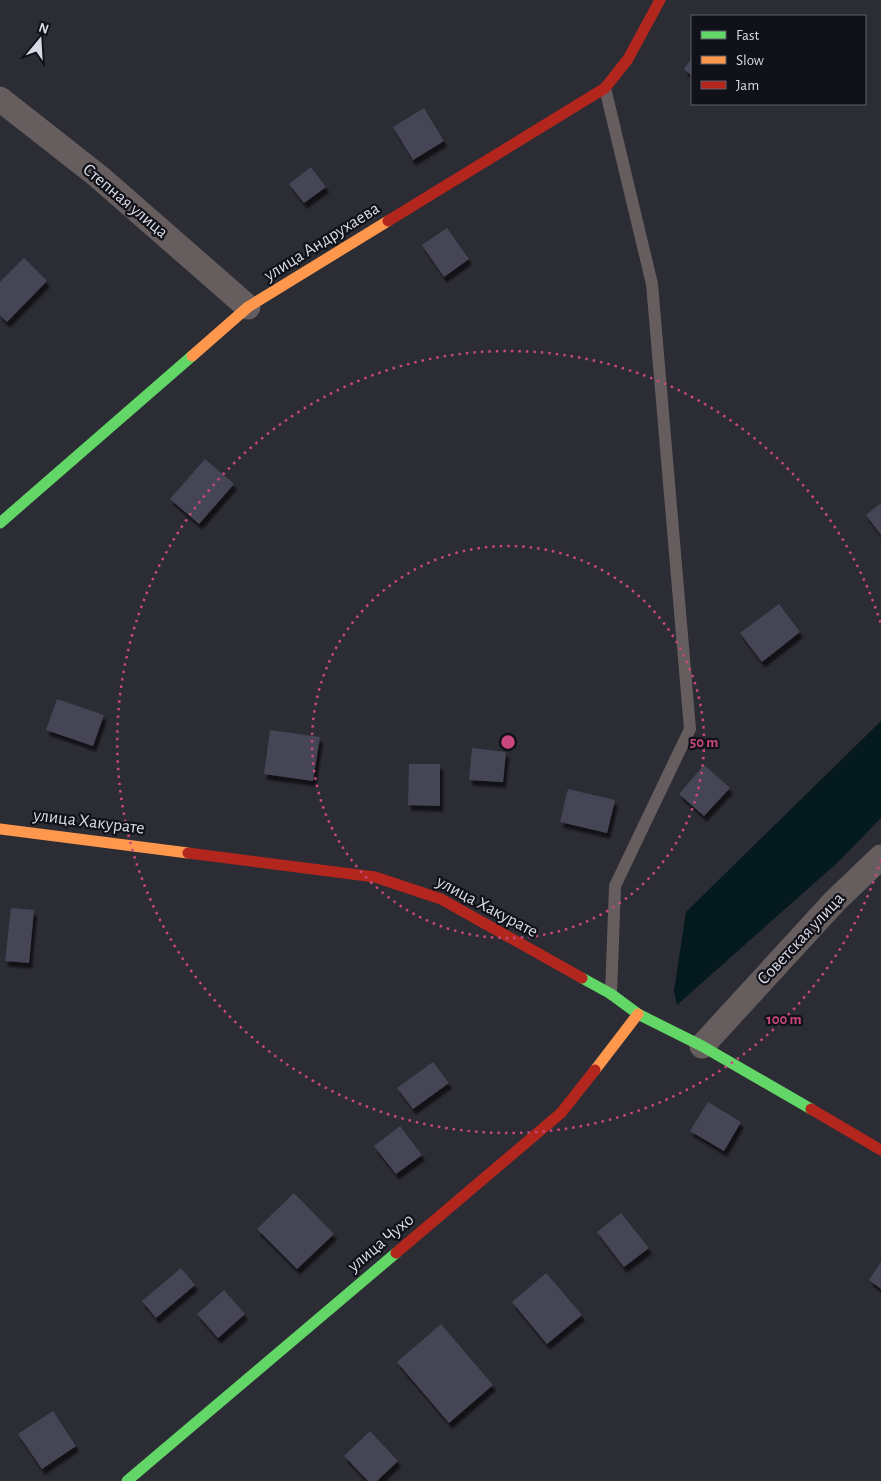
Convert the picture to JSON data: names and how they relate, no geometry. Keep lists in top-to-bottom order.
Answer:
{
  "streets": {
    "street": [
      "Степная улица",
      "улица Андрухаева",
      "улица Хакурате",
      "Советская улица",
      "улица Чухо"
    ]
  },
  "crossings": [
    ["Степная улица", "улица Андрухаева"],
    ["улица Хакурате", "Советская улица"],
    ["улица Хакурате", "улица Чухо"]
  ],
  "legend": ["Fast", "Slow", "Jam"],
  "north": "top",
  "rings": ["50 m", "100 m"]
}
